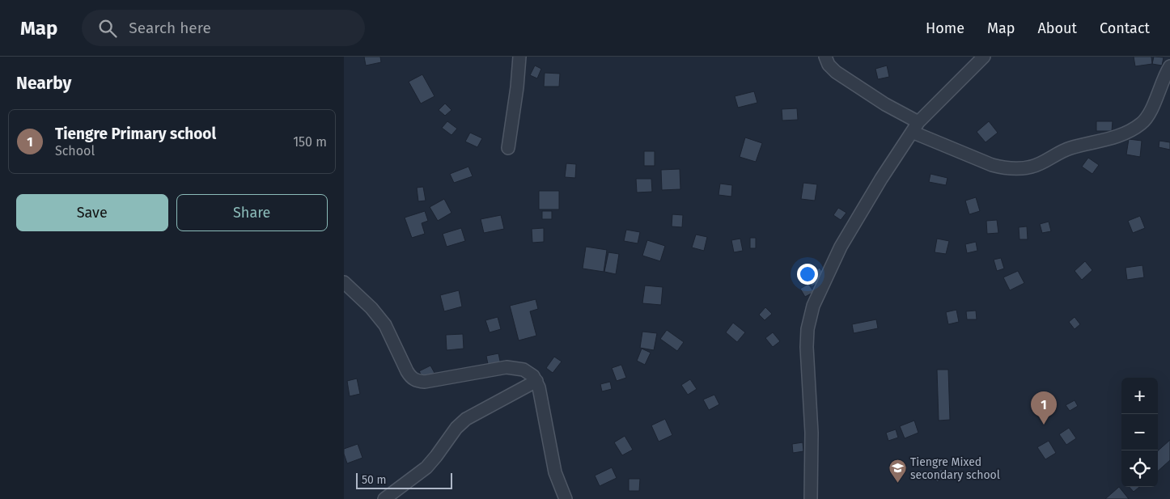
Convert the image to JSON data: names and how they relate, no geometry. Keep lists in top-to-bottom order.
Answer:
{
  "places": {
    "school or university": ["Tiengre Mixed secondary school"]
  },
  "scale_bar": "50 m",
  "page": {
    "header": "Map",
    "search": "Search here",
    "nav": [
      "Home",
      "Map",
      "About",
      "Contact"
    ],
    "heading": "Nearby",
    "list": [
      {
        "mark": "1",
        "name": "Tiengre Primary school",
        "note": "School",
        "value": "150 m"
      }
    ],
    "buttons": ["Save", "Share"],
    "map_buttons": ["+", "−"],
    "pins": "1",
    "scale": "50 m"
  }
}
